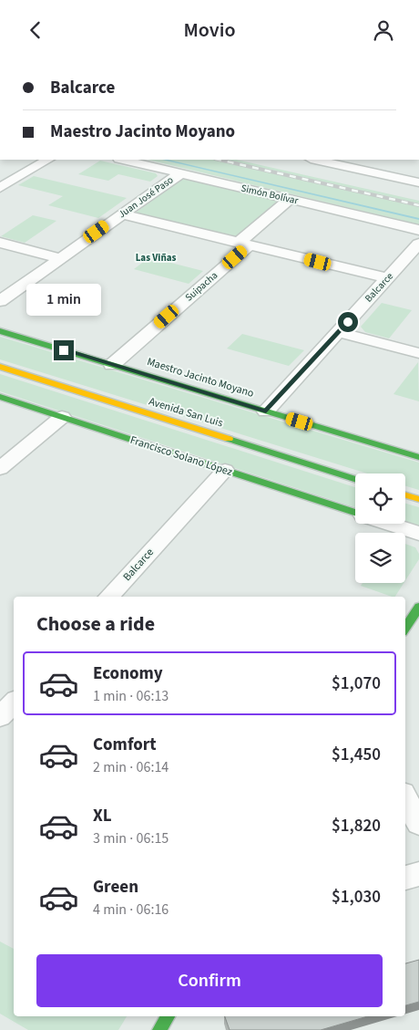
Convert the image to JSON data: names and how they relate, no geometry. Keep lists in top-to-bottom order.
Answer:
{
  "streets": {
    "street": [
      "Simón Bolívar",
      "Juan José Paso",
      "Suipacha",
      "Balcarce",
      "Maestro Jacinto Moyano",
      "Avenida San Luis",
      "Francisco Solano López"
    ]
  },
  "crossings": [
    ["Simón Bolívar", "Juan José Paso"],
    ["Simón Bolívar", "Suipacha"],
    ["Suipacha", "Maestro Jacinto Moyano"],
    ["Balcarce", "Maestro Jacinto Moyano"],
    ["Balcarce", "Francisco Solano López"]
  ],
  "districts": ["Las Viñas"],
  "page": {
    "header": "Movio",
    "banner": ["Balcarce", "Maestro Jacinto Moyano"],
    "bubble": "1 min",
    "heading": "Choose a ride",
    "list": [
      {
        "name": "Economy",
        "note": "1 min · 06:13",
        "value": "$1,070"
      },
      {
        "name": "Comfort",
        "note": "2 min · 06:14",
        "value": "$1,450"
      },
      {
        "name": "XL",
        "note": "3 min · 06:15",
        "value": "$1,820"
      },
      {
        "name": "Green",
        "note": "4 min · 06:16",
        "value": "$1,030"
      }
    ],
    "buttons": "Confirm"
  }
}
